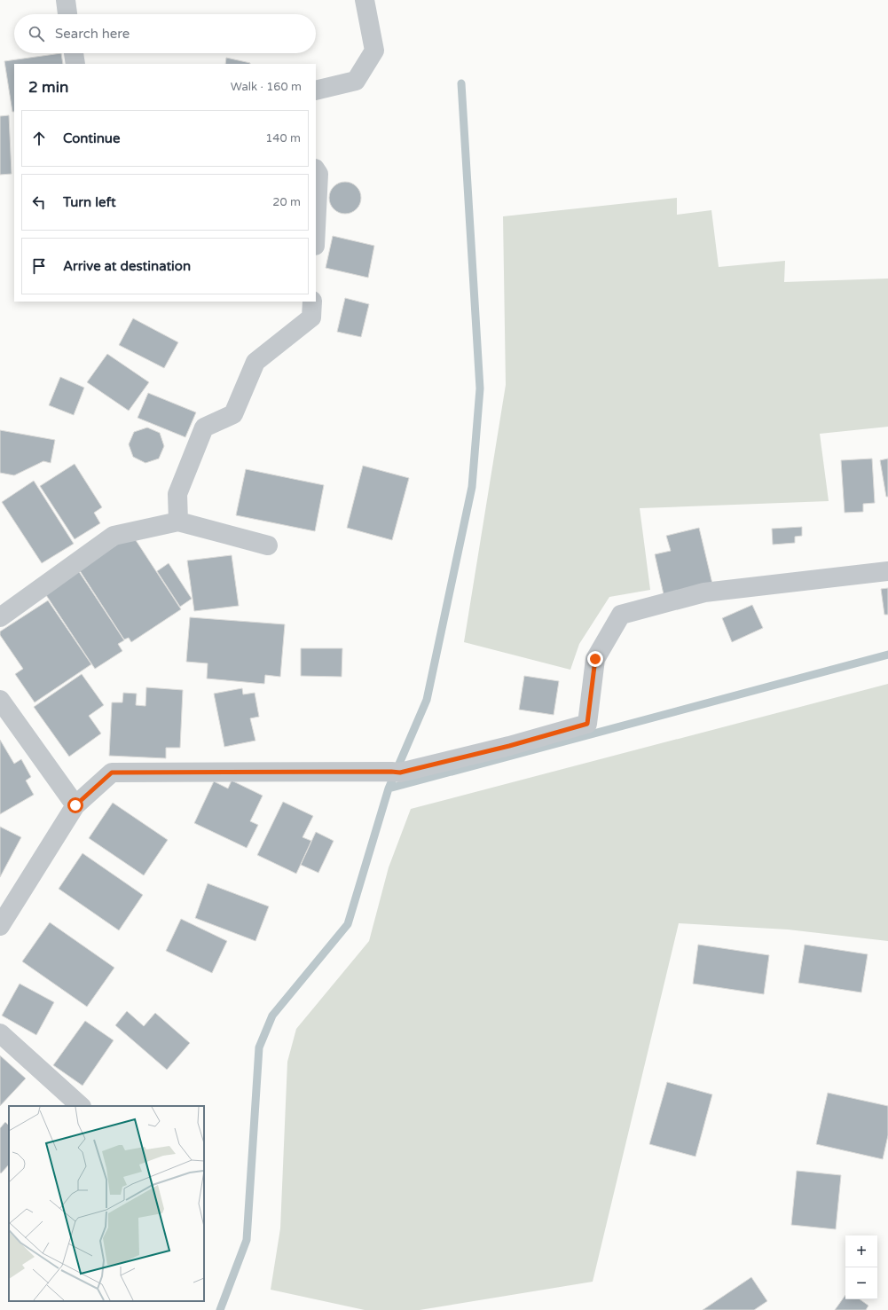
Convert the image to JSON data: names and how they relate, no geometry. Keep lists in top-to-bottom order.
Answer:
{
  "page": {
    "search": "Search here",
    "heading": ["2 min", "Walk · 160 m"],
    "list": [
      ["Continue", "140 m"],
      ["Turn left", "20 m"],
      "Arrive at destination"
    ],
    "map_buttons": ["+", "−"]
  }
}
